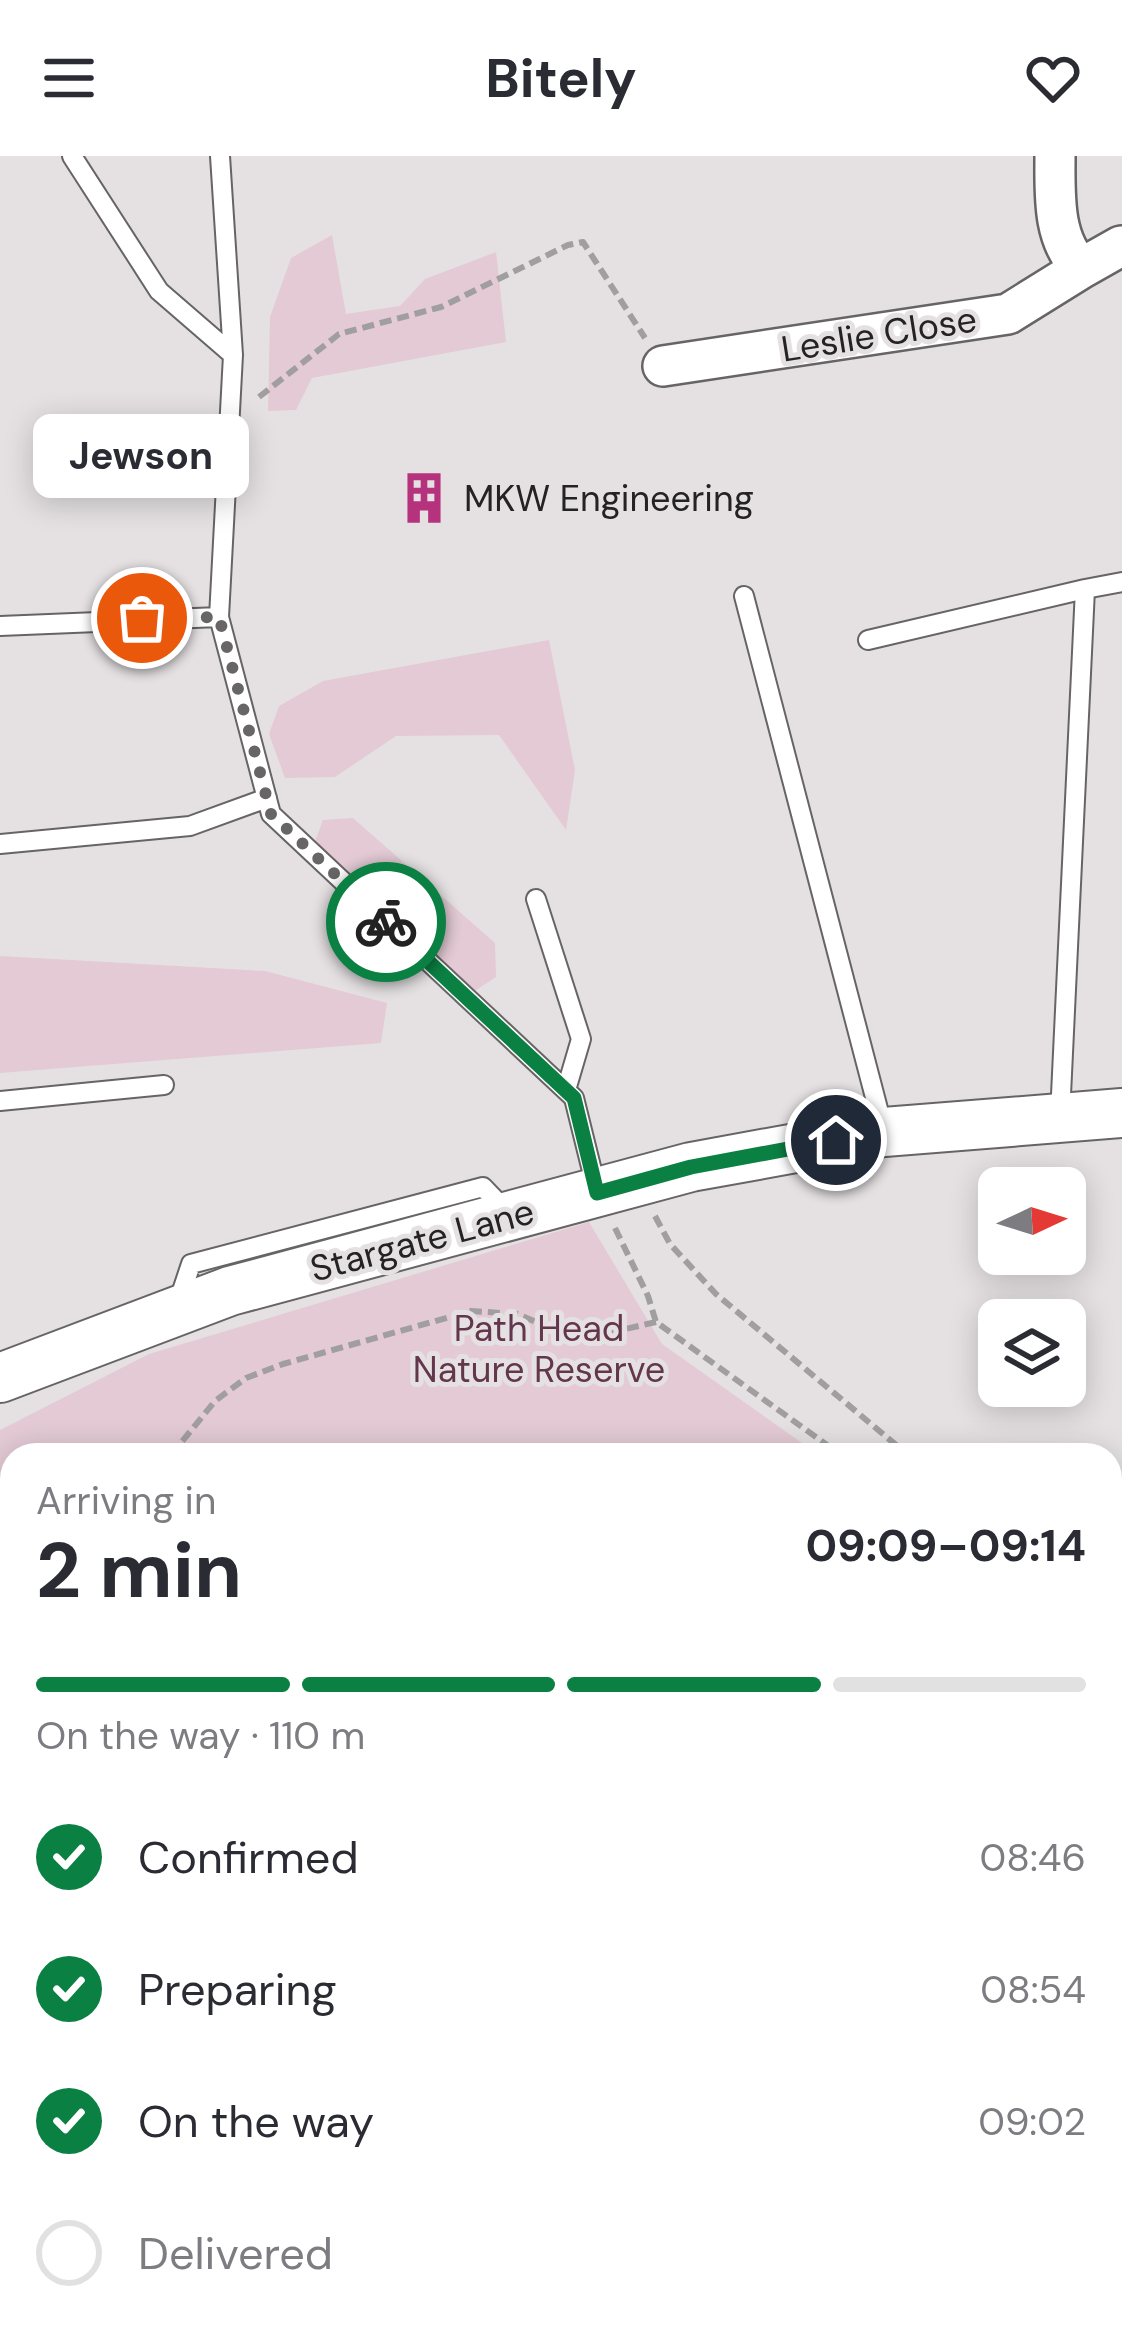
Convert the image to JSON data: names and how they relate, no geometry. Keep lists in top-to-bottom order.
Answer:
{
  "streets": {
    "street": ["Leslie Close", "Stargate Lane"]
  },
  "parks": ["Path Head Nature Reserve"],
  "places": {
    "building": ["MKW Engineering"],
    "other": ["Jewson"]
  },
  "north": "right",
  "page": {
    "header": "Bitely",
    "bubble": "Jewson",
    "heading": ["2 min", "Arriving in", "09:09–09:14"],
    "bar": "On the way · 110 m",
    "list": [
      ["Confirmed", "08:46"],
      ["Preparing", "08:54"],
      ["On the way", "09:02"],
      "Delivered"
    ]
  }
}
